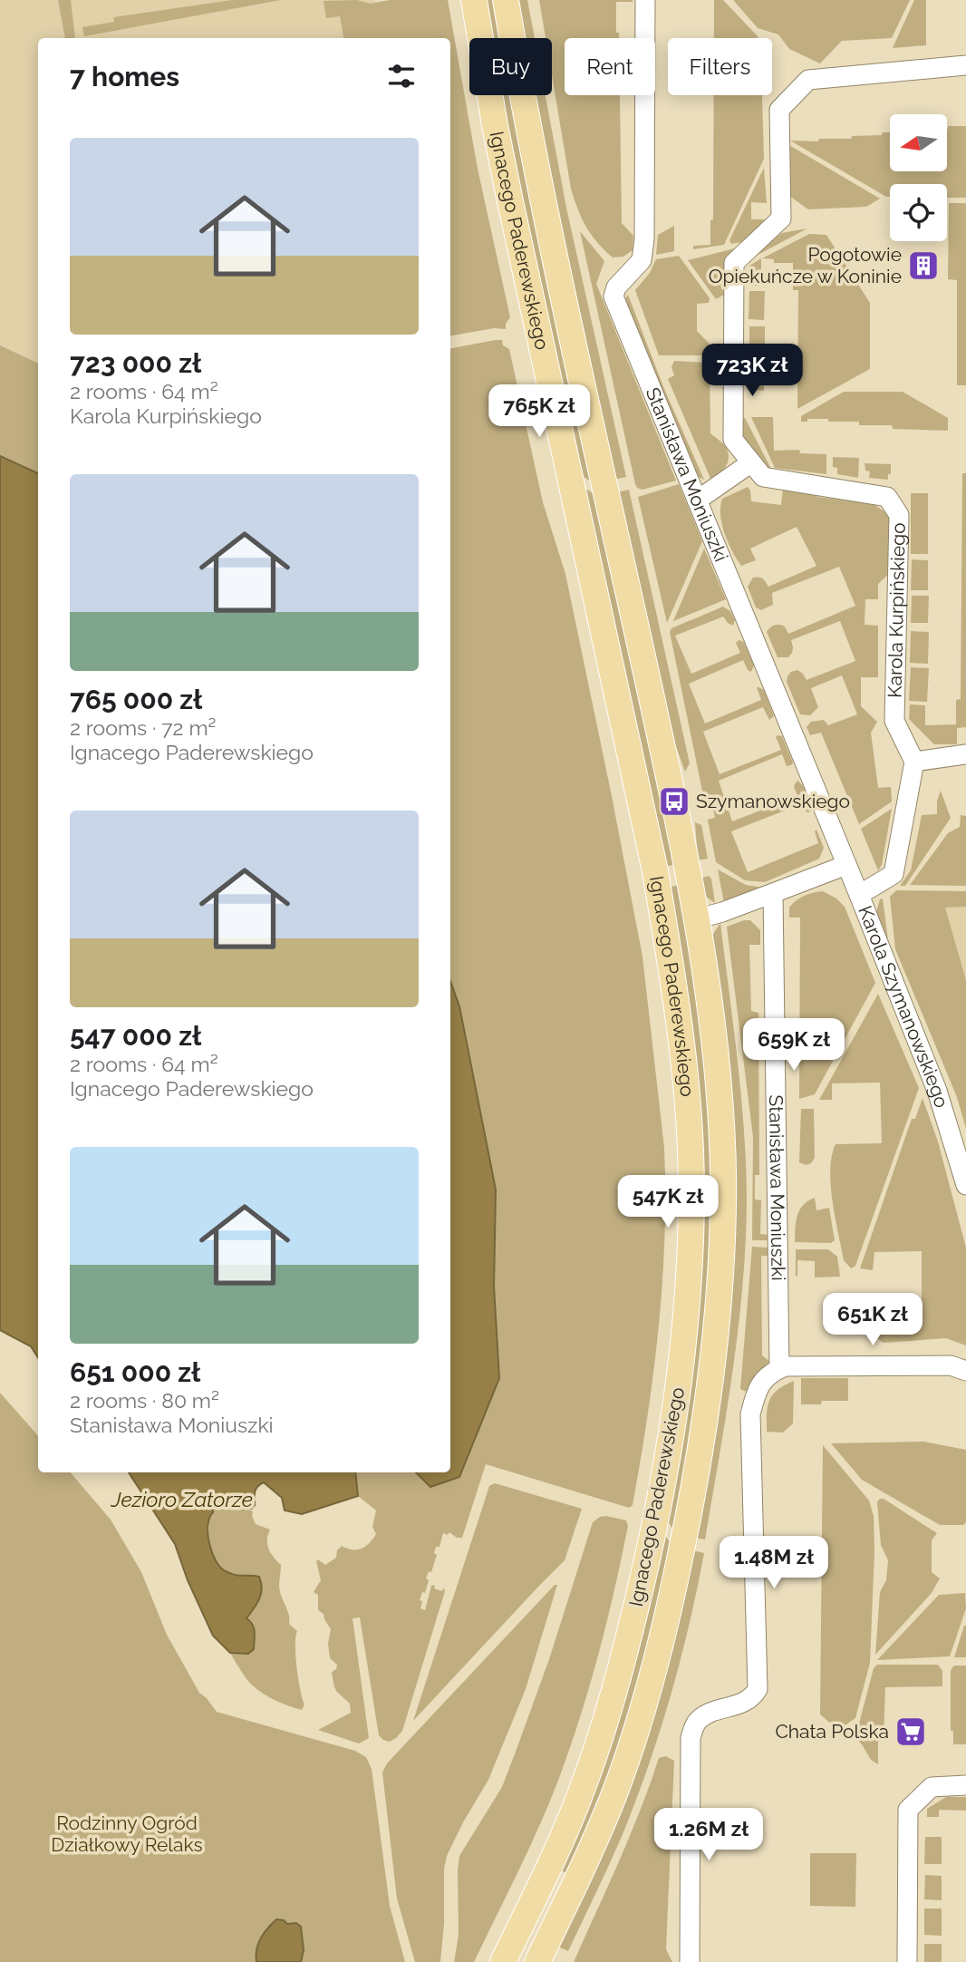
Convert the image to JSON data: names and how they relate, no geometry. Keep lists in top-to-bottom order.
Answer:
{
  "streets": {
    "main road": ["Ignacego Paderewskiego"],
    "street": ["Stanisława Moniuszki", "Karola Kurpińskiego", "Karola Szymanowskiego"]
  },
  "crossings": [
    ["Stanisława Moniuszki", "Karola Szymanowskiego"]
  ],
  "water": ["Jezioro Zatorze"],
  "parks": ["Rodzinny Ogród Działkowy Relaks"],
  "places": {
    "building": ["Pogotowie Opiekuńcze w Koninie"],
    "bus stop": ["Szymanowskiego"],
    "supermarket": ["Chata Polska"]
  },
  "north": "left",
  "page": {
    "chip": ["Buy", "Rent", "Filters"],
    "heading": "7 homes",
    "list": [
      {
        "name": "723 000 zł",
        "note": "2 rooms · 64 m² · Karola Kurpińskiego"
      },
      {
        "name": "765 000 zł",
        "note": "2 rooms · 72 m² · Ignacego Paderewskiego"
      },
      {
        "name": "547 000 zł",
        "note": "2 rooms · 64 m² · Ignacego Paderewskiego"
      },
      {
        "name": "651 000 zł",
        "note": "2 rooms · 80 m² · Stanisława Moniuszki"
      }
    ],
    "price": [
      "723K zł",
      "765K zł",
      "659K zł",
      "547K zł",
      "651K zł",
      "1.48M zł",
      "1.26M zł"
    ]
  }
}
